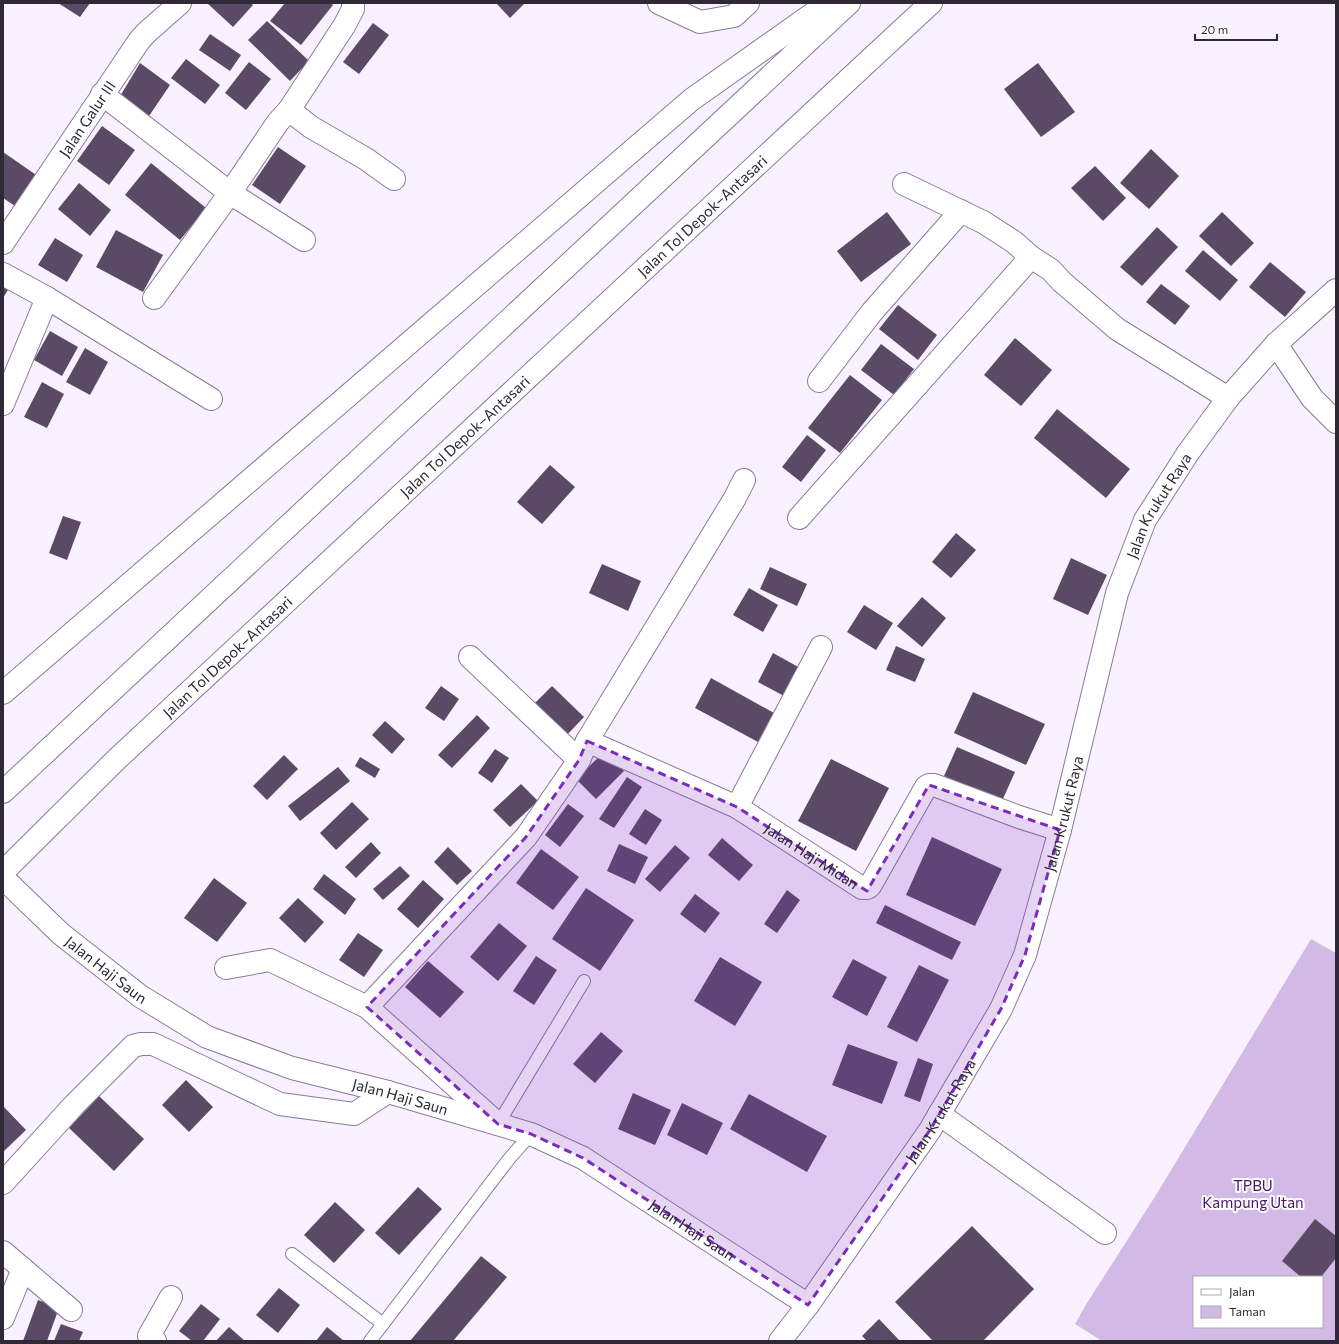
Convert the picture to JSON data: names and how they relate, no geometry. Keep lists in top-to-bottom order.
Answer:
{
  "streets": {
    "main road": [
      "Jalan Galur III",
      "Jalan Tol Depok–Antasari",
      "Jalan Krukut Raya",
      "Jalan Haji Midan",
      "Jalan Haji Saun"
    ]
  },
  "crossings": [
    ["Jalan Krukut Raya", "Jalan Haji Midan"],
    ["Jalan Krukut Raya", "Jalan Haji Saun"]
  ],
  "parks": ["TPBU Kampung Utan"],
  "legend": ["Jalan", "Taman"],
  "scale_bar": "20 m"
}
